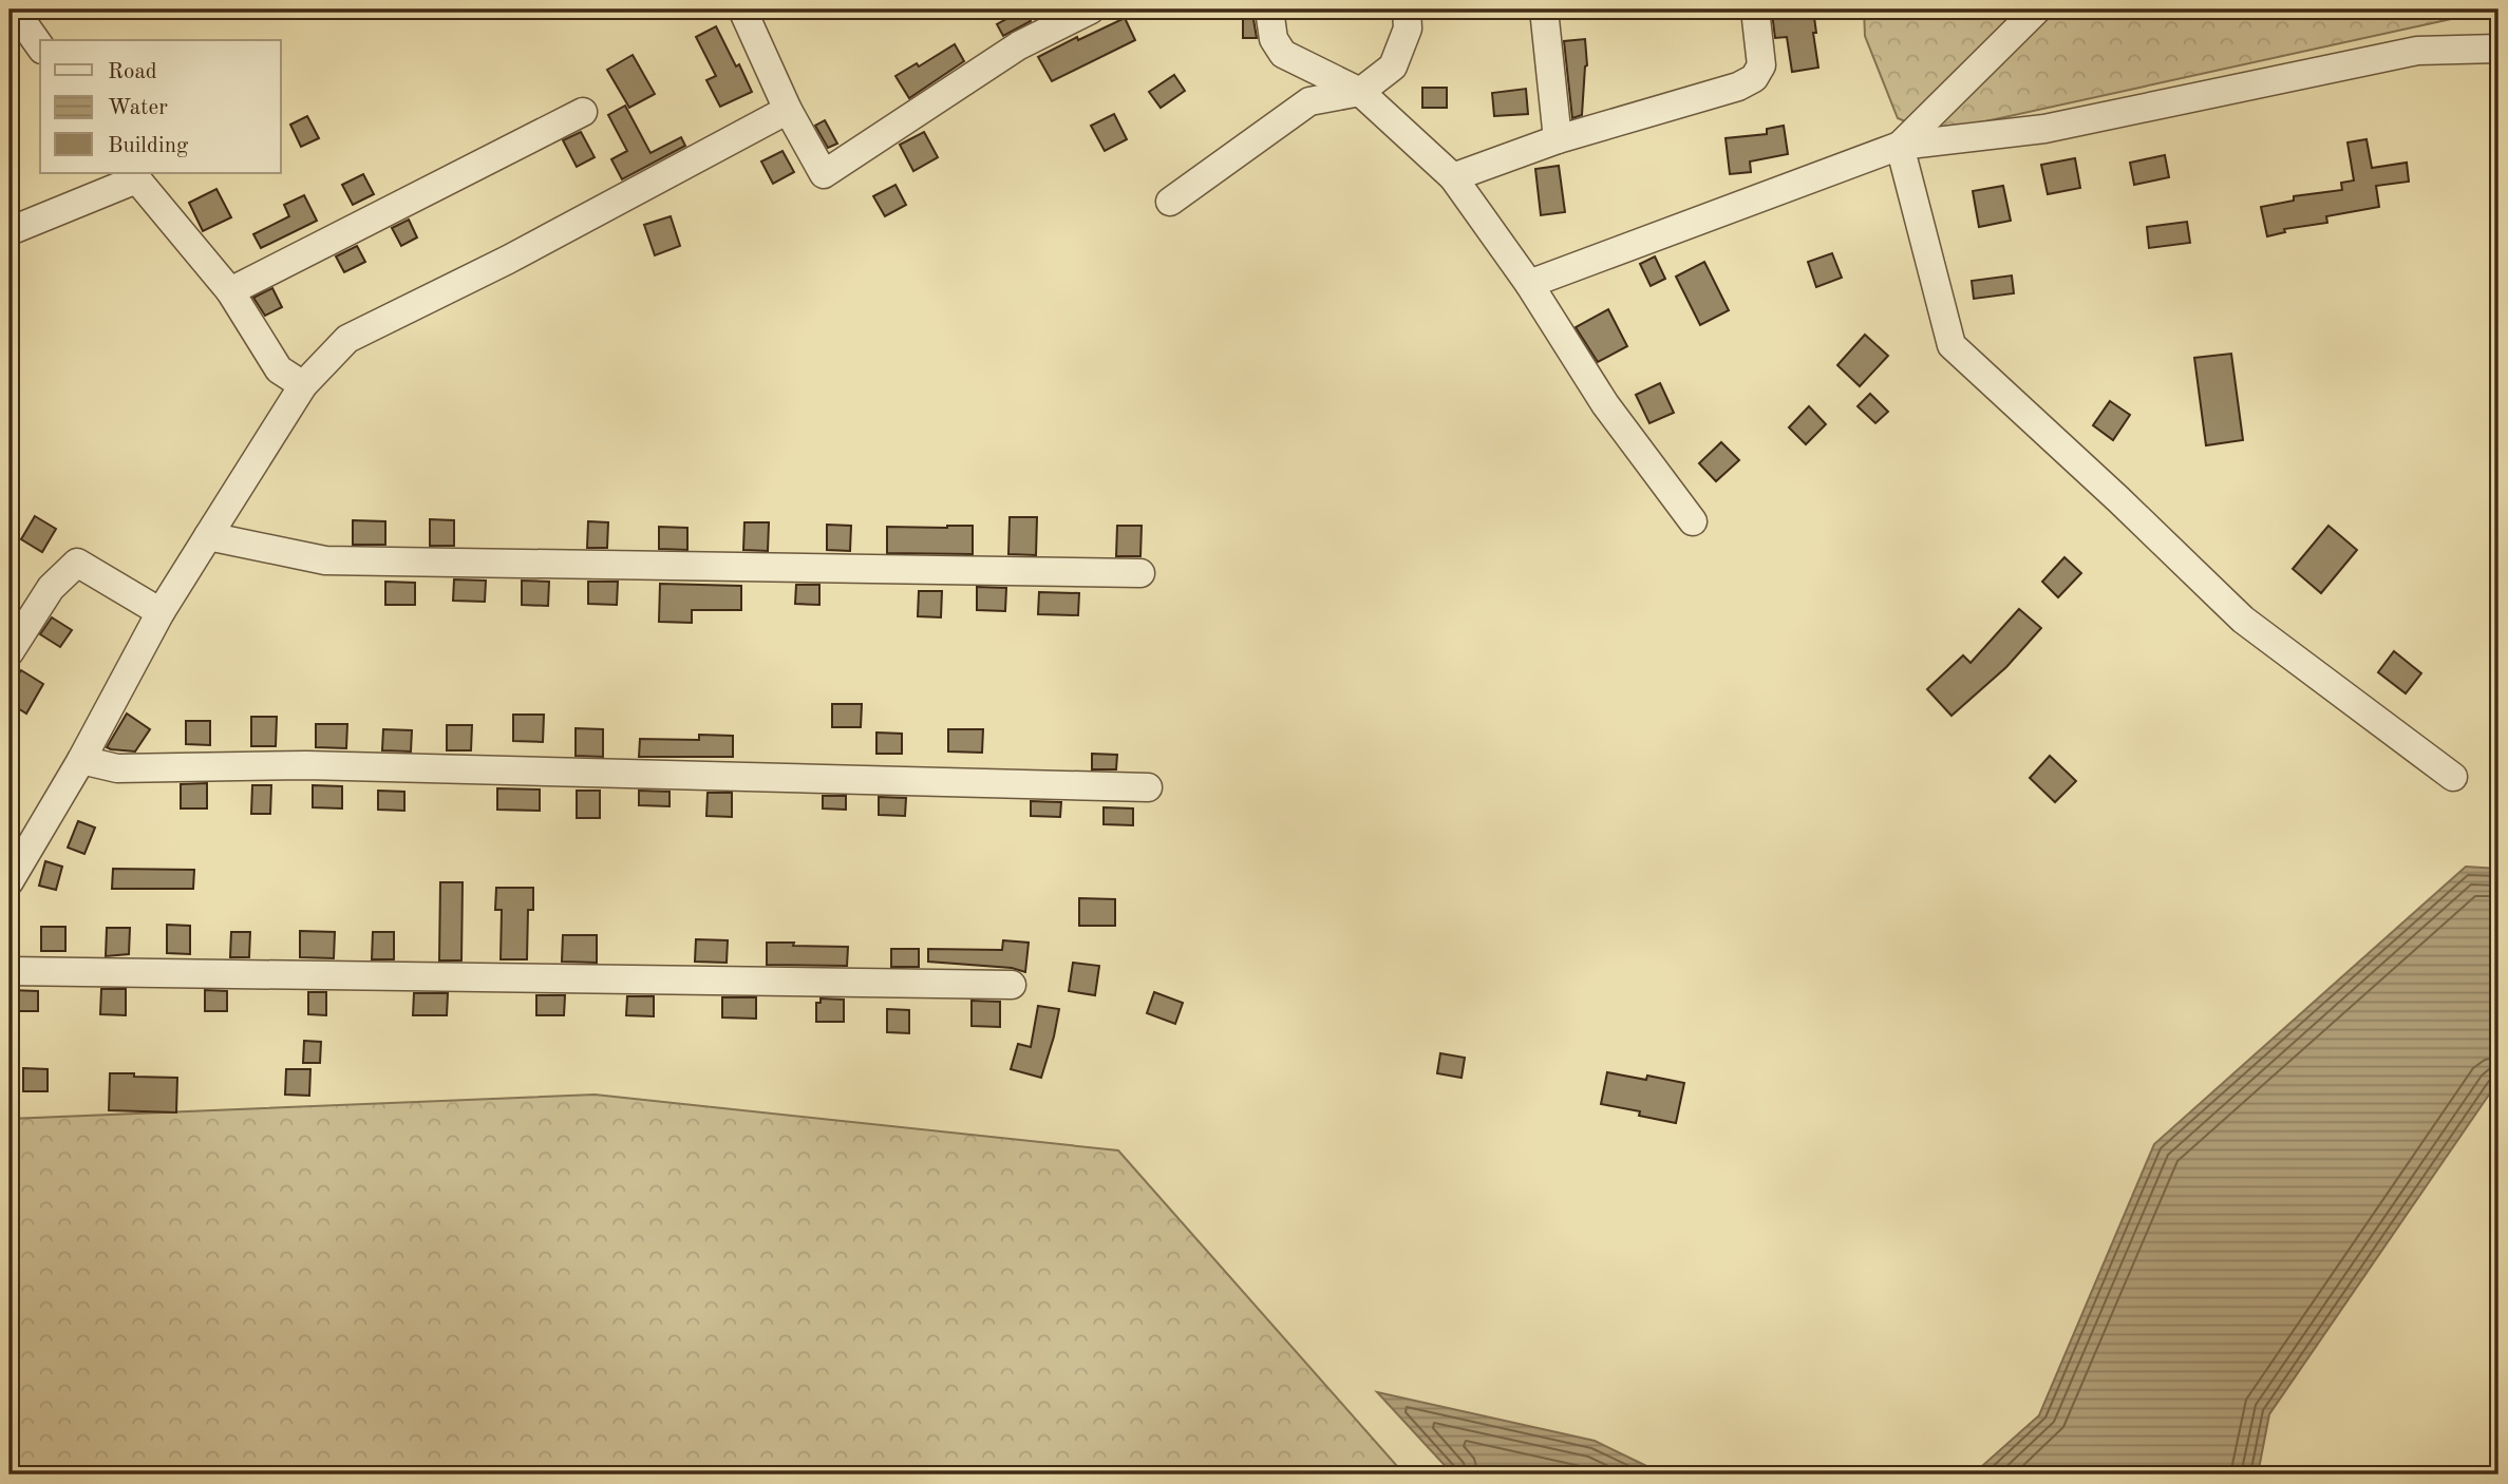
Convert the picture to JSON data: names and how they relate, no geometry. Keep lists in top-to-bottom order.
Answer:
{
  "legend": ["Road", "Water", "Building"]
}
